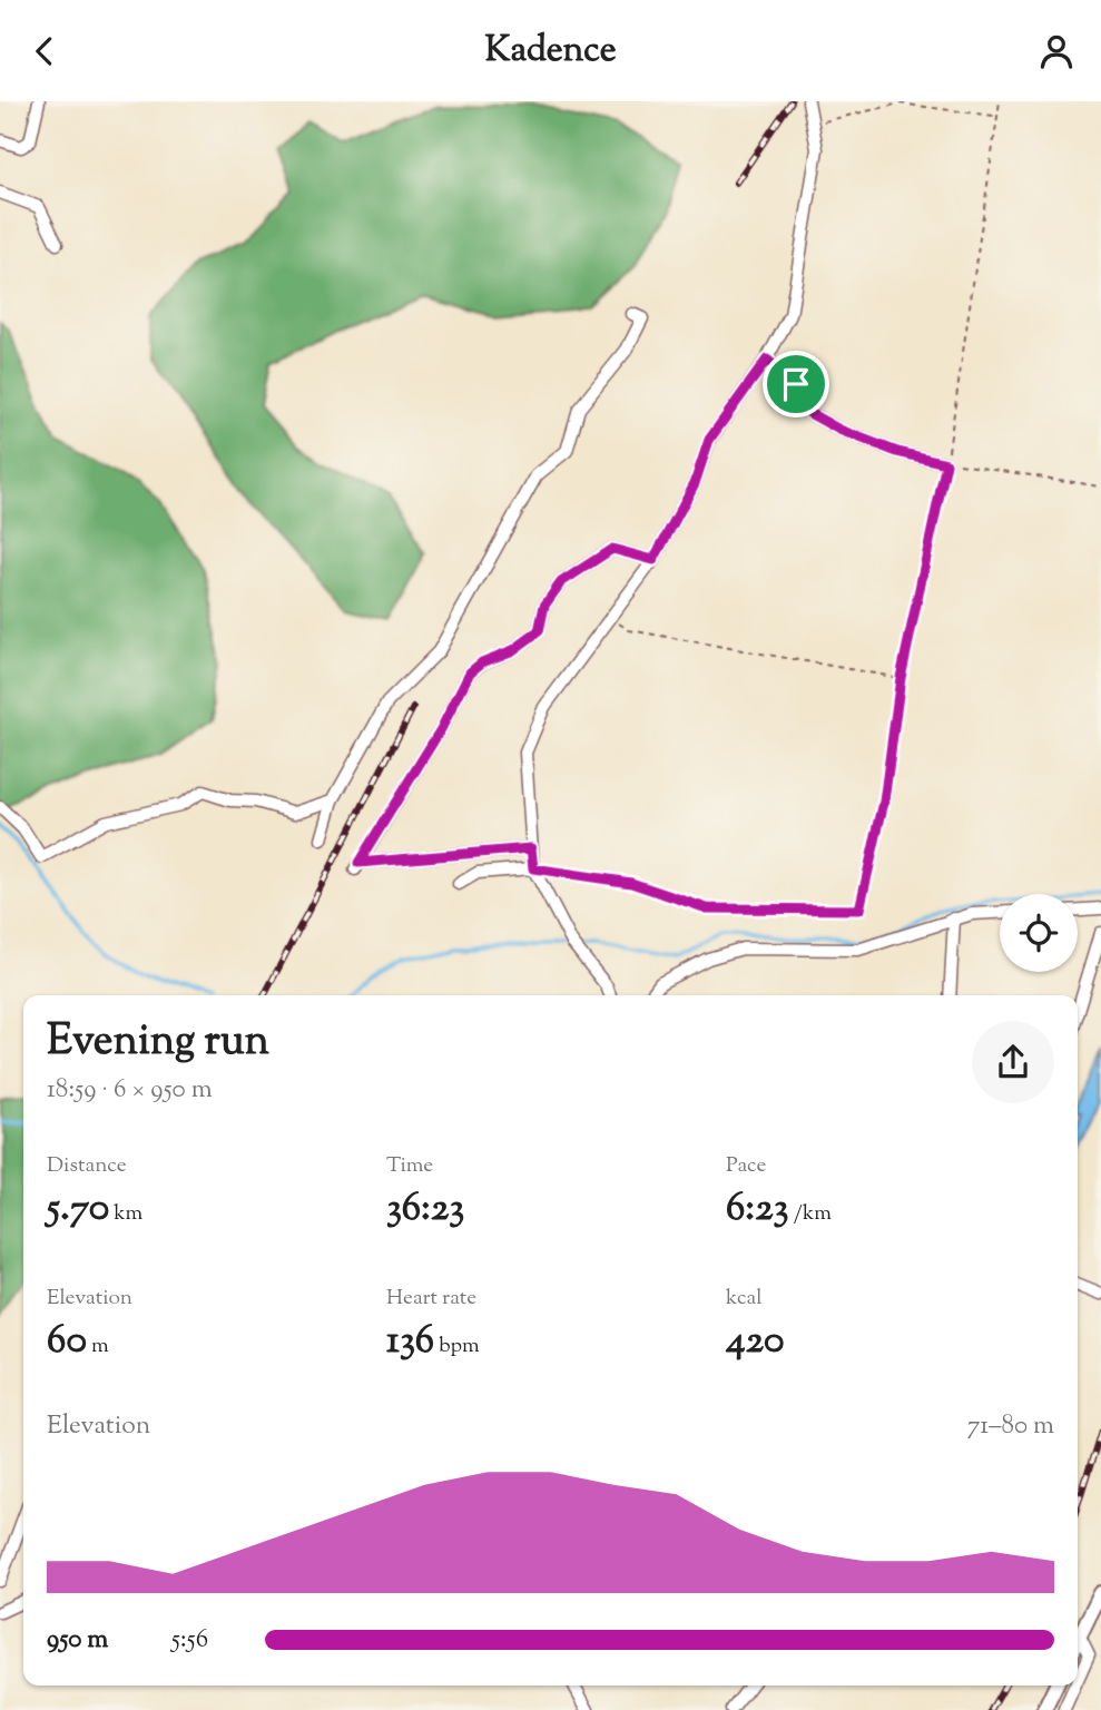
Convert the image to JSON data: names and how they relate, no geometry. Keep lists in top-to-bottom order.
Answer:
{
  "page": {
    "header": "Kadence",
    "heading": ["Evening run", "18:59 · 6 × 950 m"],
    "stats": [
      ["Distance", "5.70 km"],
      ["Time", "36:23"],
      ["Pace", "6:23 /km"],
      ["Elevation", "60 m"],
      ["Heart rate", "136 bpm"],
      ["kcal", "420"]
    ],
    "chart": ["Elevation", "71–80 m"],
    "list": [
      {
        "name": "950 m",
        "note": "5:56"
      }
    ]
  }
}
